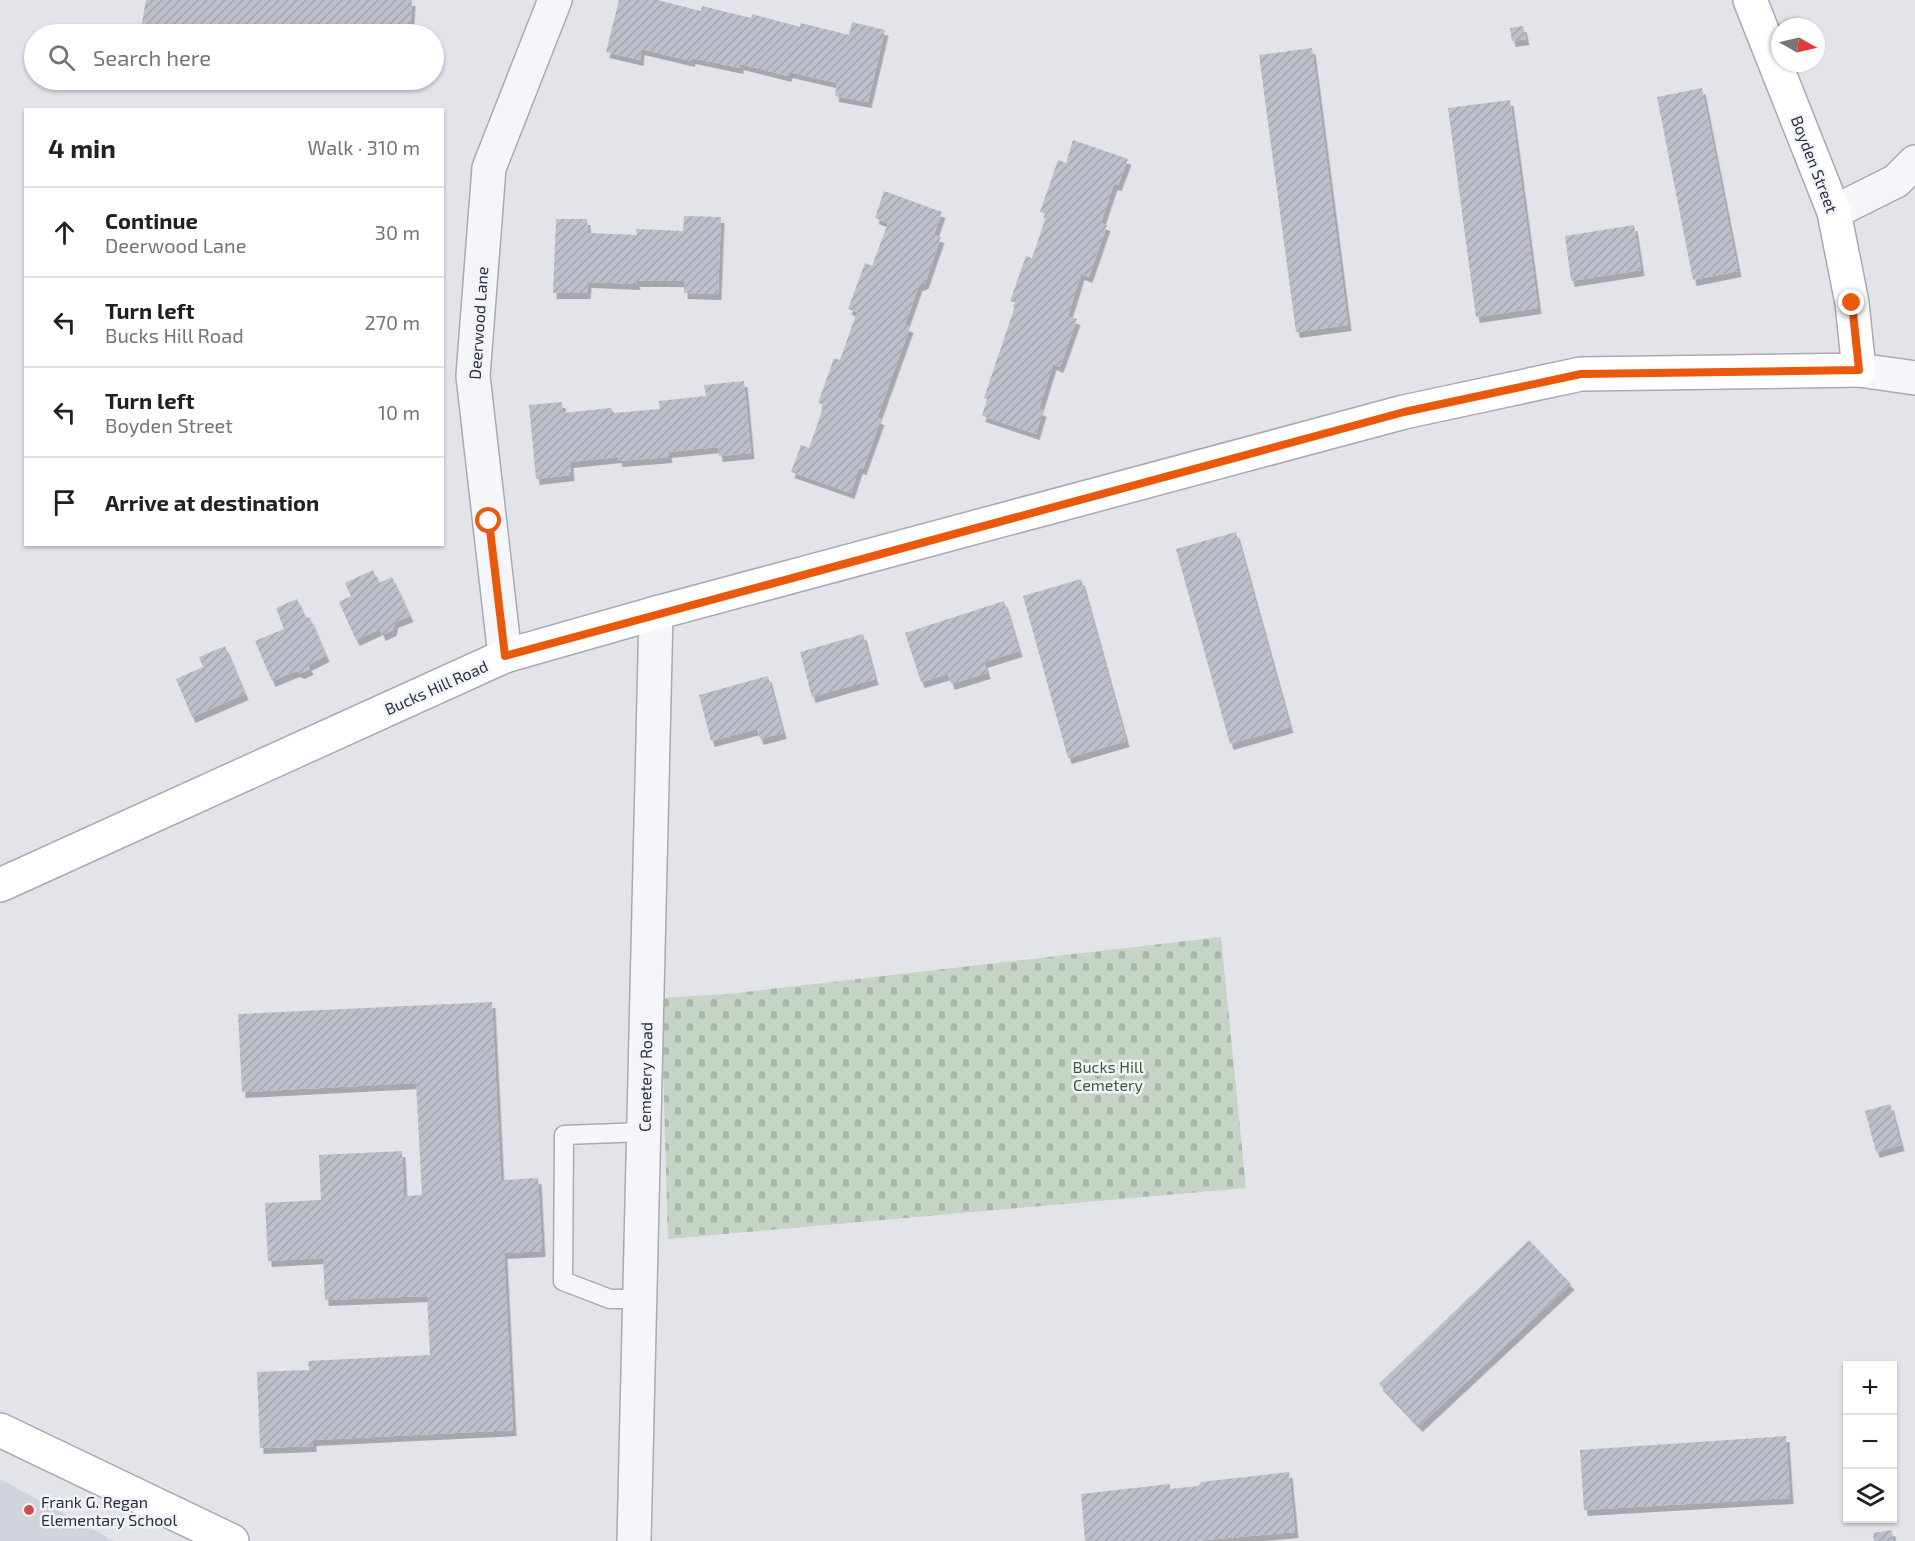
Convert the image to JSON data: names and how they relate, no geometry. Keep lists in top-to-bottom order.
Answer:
{
  "streets": {
    "street": [
      "Boyden Street",
      "Deerwood Lane",
      "Bucks Hill Road",
      "Cemetery Road"
    ]
  },
  "crossings": [
    ["Boyden Street", "Bucks Hill Road"],
    ["Deerwood Lane", "Bucks Hill Road"],
    ["Bucks Hill Road", "Cemetery Road"]
  ],
  "parks": ["Bucks Hill Cemetery"],
  "places": ["Frank G. Regan Elementary School"],
  "north": "right",
  "page": {
    "search": "Search here",
    "heading": ["4 min", "Walk · 310 m"],
    "list": [
      ["Continue", "Deerwood Lane", "30 m"],
      ["Turn left", "Bucks Hill Road", "270 m"],
      ["Turn left", "Boyden Street", "10 m"],
      "Arrive at destination"
    ],
    "map_buttons": ["+", "−"]
  }
}
